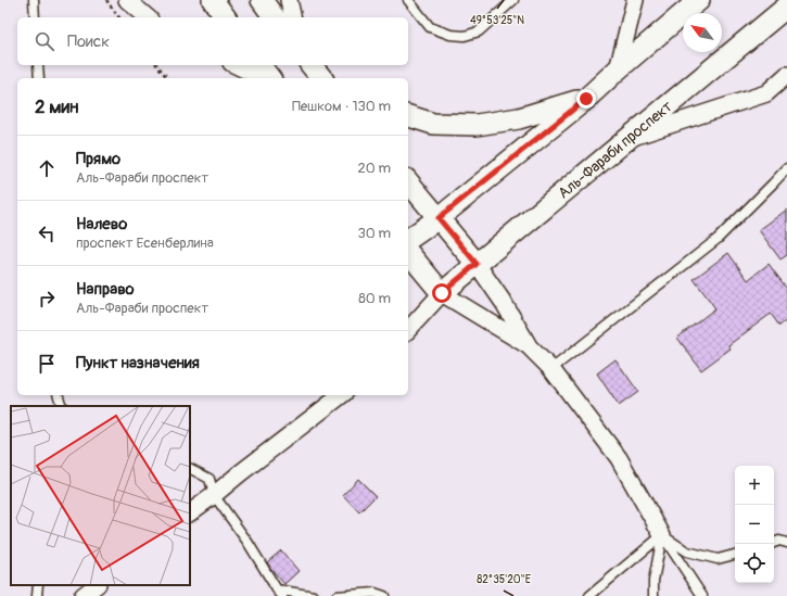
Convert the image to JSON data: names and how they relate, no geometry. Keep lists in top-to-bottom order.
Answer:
{
  "streets": {
    "street": ["Аль-Фараби проспект"]
  },
  "north": "top left",
  "page": {
    "search": "Поиск",
    "heading": ["2 мин", "Пешком · 130 m"],
    "list": [
      ["Прямо", "Аль-Фараби проспект", "20 m"],
      ["Налево", "проспект Есенберлина", "30 m"],
      ["Направо", "Аль-Фараби проспект", "80 m"],
      "Пункт назначения"
    ],
    "map_buttons": ["+", "−"]
  },
  "coordinates": ["49°53'25\"N", "82°35'20\"E"]
}
